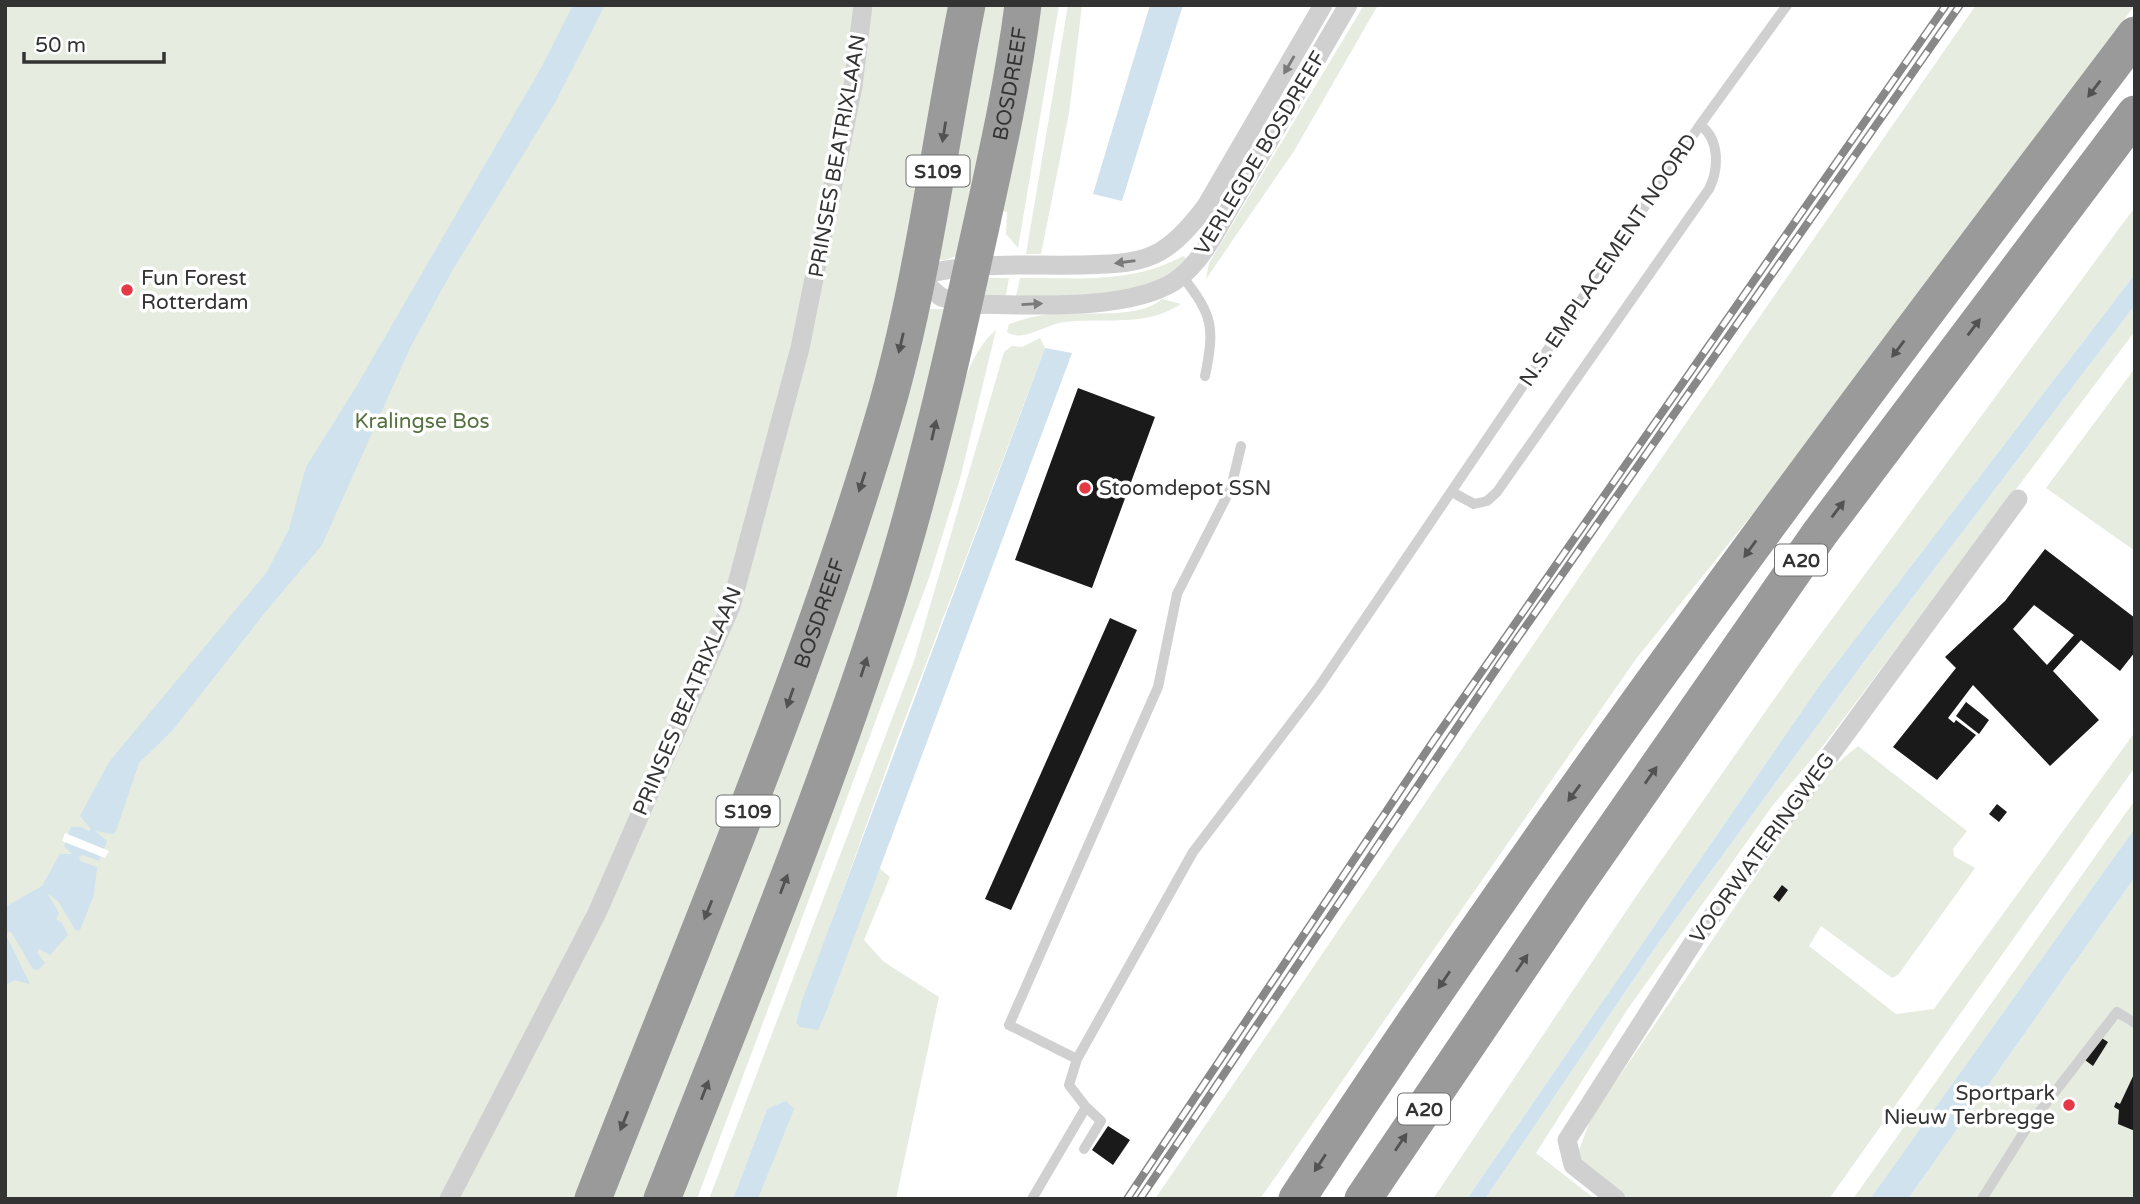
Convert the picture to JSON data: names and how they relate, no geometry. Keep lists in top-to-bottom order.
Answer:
{
  "streets": {
    "highway": ["BOSDREEF", "S109", "A20"],
    "street": ["VERLEGDE BOSDREEF", "PRINSES BEATRIXLAAN", "VOORWATERINGWEG"],
    "lane": ["N.S. EMPLACEMENT NOORD"]
  },
  "crossings": [
    ["BOSDREEF", "VERLEGDE BOSDREEF"]
  ],
  "parks": ["Kralingse Bos"],
  "places": ["Fun Forest Rotterdam", "Stoomdepot SSN", "Sportpark Nieuw Terbregge"],
  "scale_bar": "50 m"
}
